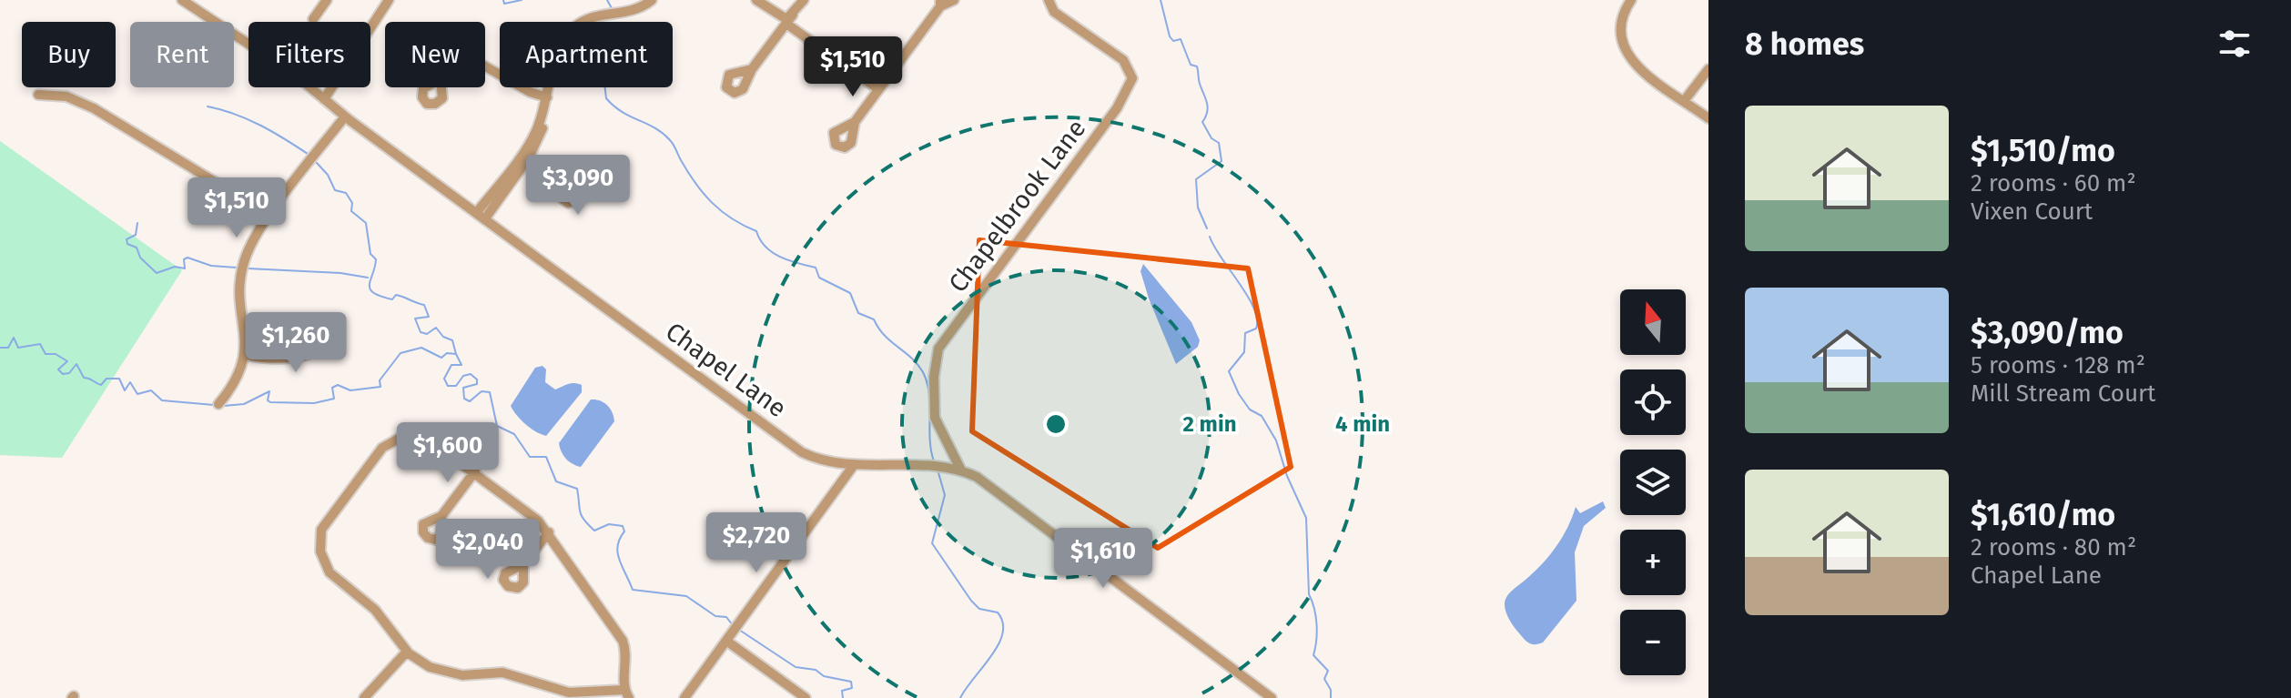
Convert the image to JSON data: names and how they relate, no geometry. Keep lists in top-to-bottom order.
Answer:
{
  "streets": {
    "street": ["Chapelbrook Lane", "Chapel Lane"]
  },
  "crossings": [
    ["Chapelbrook Lane", "Chapel Lane"]
  ],
  "north": "top",
  "page": {
    "heading": "8 homes",
    "chip": [
      "Buy",
      "Rent",
      "Filters",
      "New",
      "Apartment"
    ],
    "price": [
      "$1,510",
      "$3,090",
      "$1,510",
      "$1,260",
      "$1,600",
      "$2,720",
      "$2,040",
      "$1,610"
    ],
    "list": [
      {
        "name": "$1,510/mo",
        "note": "2 rooms · 60 m² · Vixen Court"
      },
      {
        "name": "$3,090/mo",
        "note": "5 rooms · 128 m² · Mill Stream Court"
      },
      {
        "name": "$1,610/mo",
        "note": "2 rooms · 80 m² · Chapel Lane"
      }
    ],
    "map_buttons": ["+", "−"]
  },
  "rings": ["2 min", "4 min"]
}
